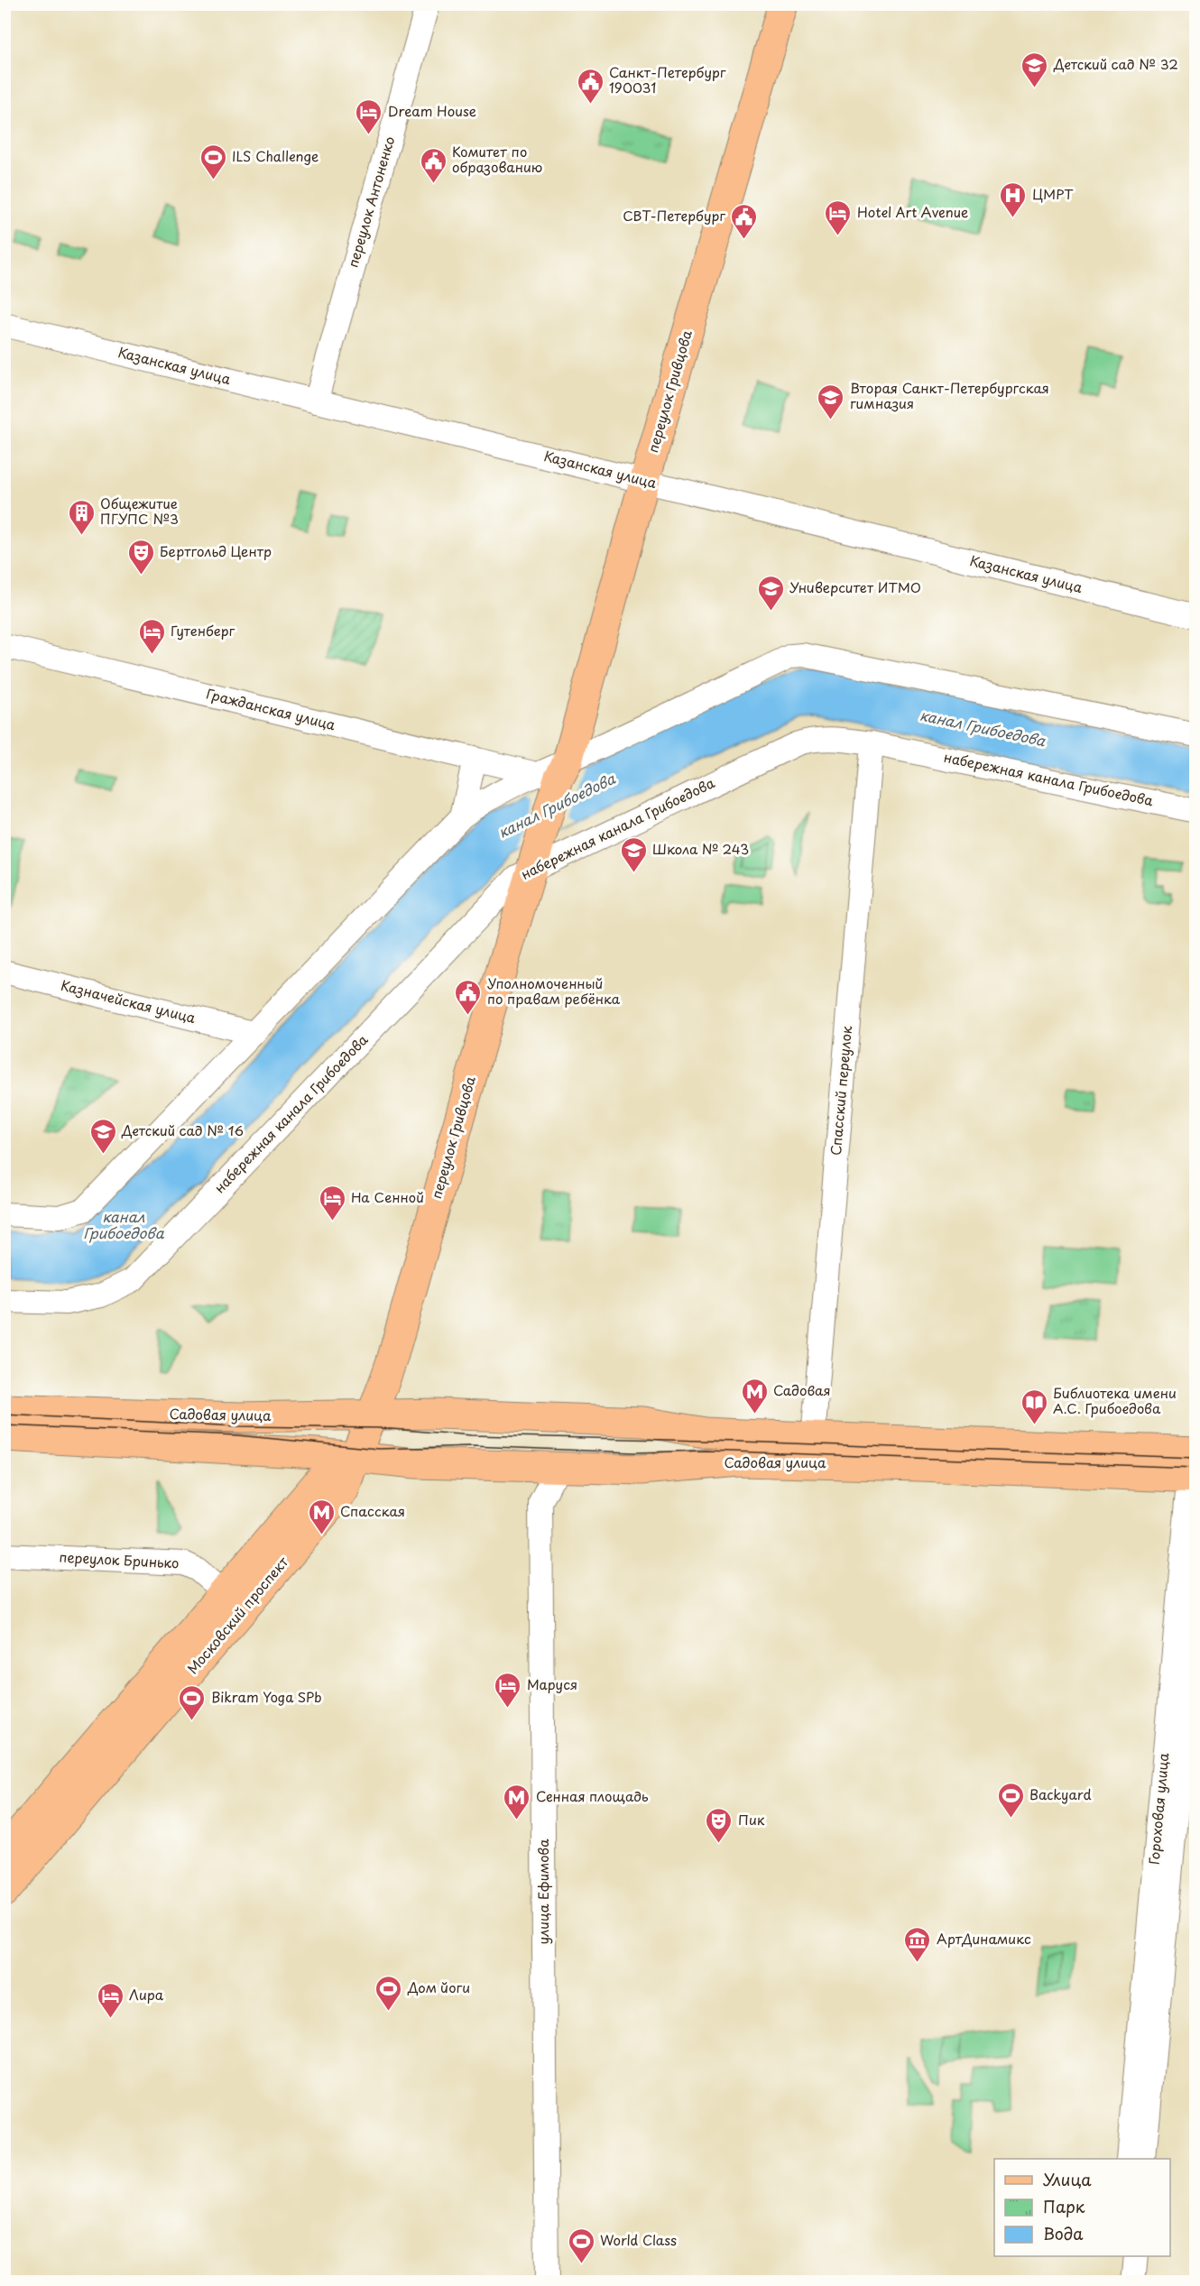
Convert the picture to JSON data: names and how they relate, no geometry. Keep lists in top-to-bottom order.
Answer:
{
  "streets": {
    "main road": ["переулок Гривцова", "Садовая улица", "Московский проспект"],
    "street": [
      "переулок Антоненко",
      "Казанская улица",
      "Гражданская улица",
      "набережная канала Грибоедова",
      "Казначейская улица",
      "Спасский переулок",
      "переулок Бринько",
      "Гороховая улица",
      "улица Ефимова"
    ]
  },
  "crossings": [
    ["переулок Антоненко", "Казанская улица"],
    ["Казанская улица", "переулок Гривцова"],
    ["переулок Гривцова", "Гражданская улица"],
    ["переулок Гривцова", "набережная канала Грибоедова"],
    ["переулок Гривцова", "Садовая улица"],
    ["переулок Гривцова", "Московский проспект"],
    ["набережная канала Грибоедова", "Спасский переулок"],
    ["Спасский переулок", "Садовая улица"],
    ["Садовая улица", "Московский проспект"],
    ["Садовая улица", "Гороховая улица"],
    ["Садовая улица", "улица Ефимова"],
    ["переулок Бринько", "Московский проспект"]
  ],
  "water": ["канал Грибоедова"],
  "places": {
    "school or university": [
      "Детский сад № 32",
      "Вторая Санкт-Петербургская гимназия",
      "Университет ИТМО",
      "Школа № 243",
      "Детский сад № 16"
    ],
    "public building": [
      "Санкт-Петербург 190031",
      "Комитет по образованию",
      "СВТ-Петербург",
      "Уполномоченный по правам ребёнка"
    ],
    "hotel": [
      "Dream House",
      "Hotel Art Avenue",
      "Гутенберг",
      "На Cенной",
      "Маруся",
      "Лира"
    ],
    "sports": [
      "ILS Challenge",
      "Bikram Yoga SPb",
      "Backyard",
      "Дом йоги",
      "World Class"
    ],
    "hospital": ["ЦМРТ"],
    "building": ["Общежитие ПГУПС №3"],
    "theatre": ["Бертгольд Центр", "Пик"],
    "metro station": ["Садовая", "Спасская", "Сенная площадь"],
    "library": ["Библиотека имени А.С. Грибоедова"],
    "museum": ["АртДинамикс"]
  },
  "legend": ["Улица", "Парк", "Вода"]
}
